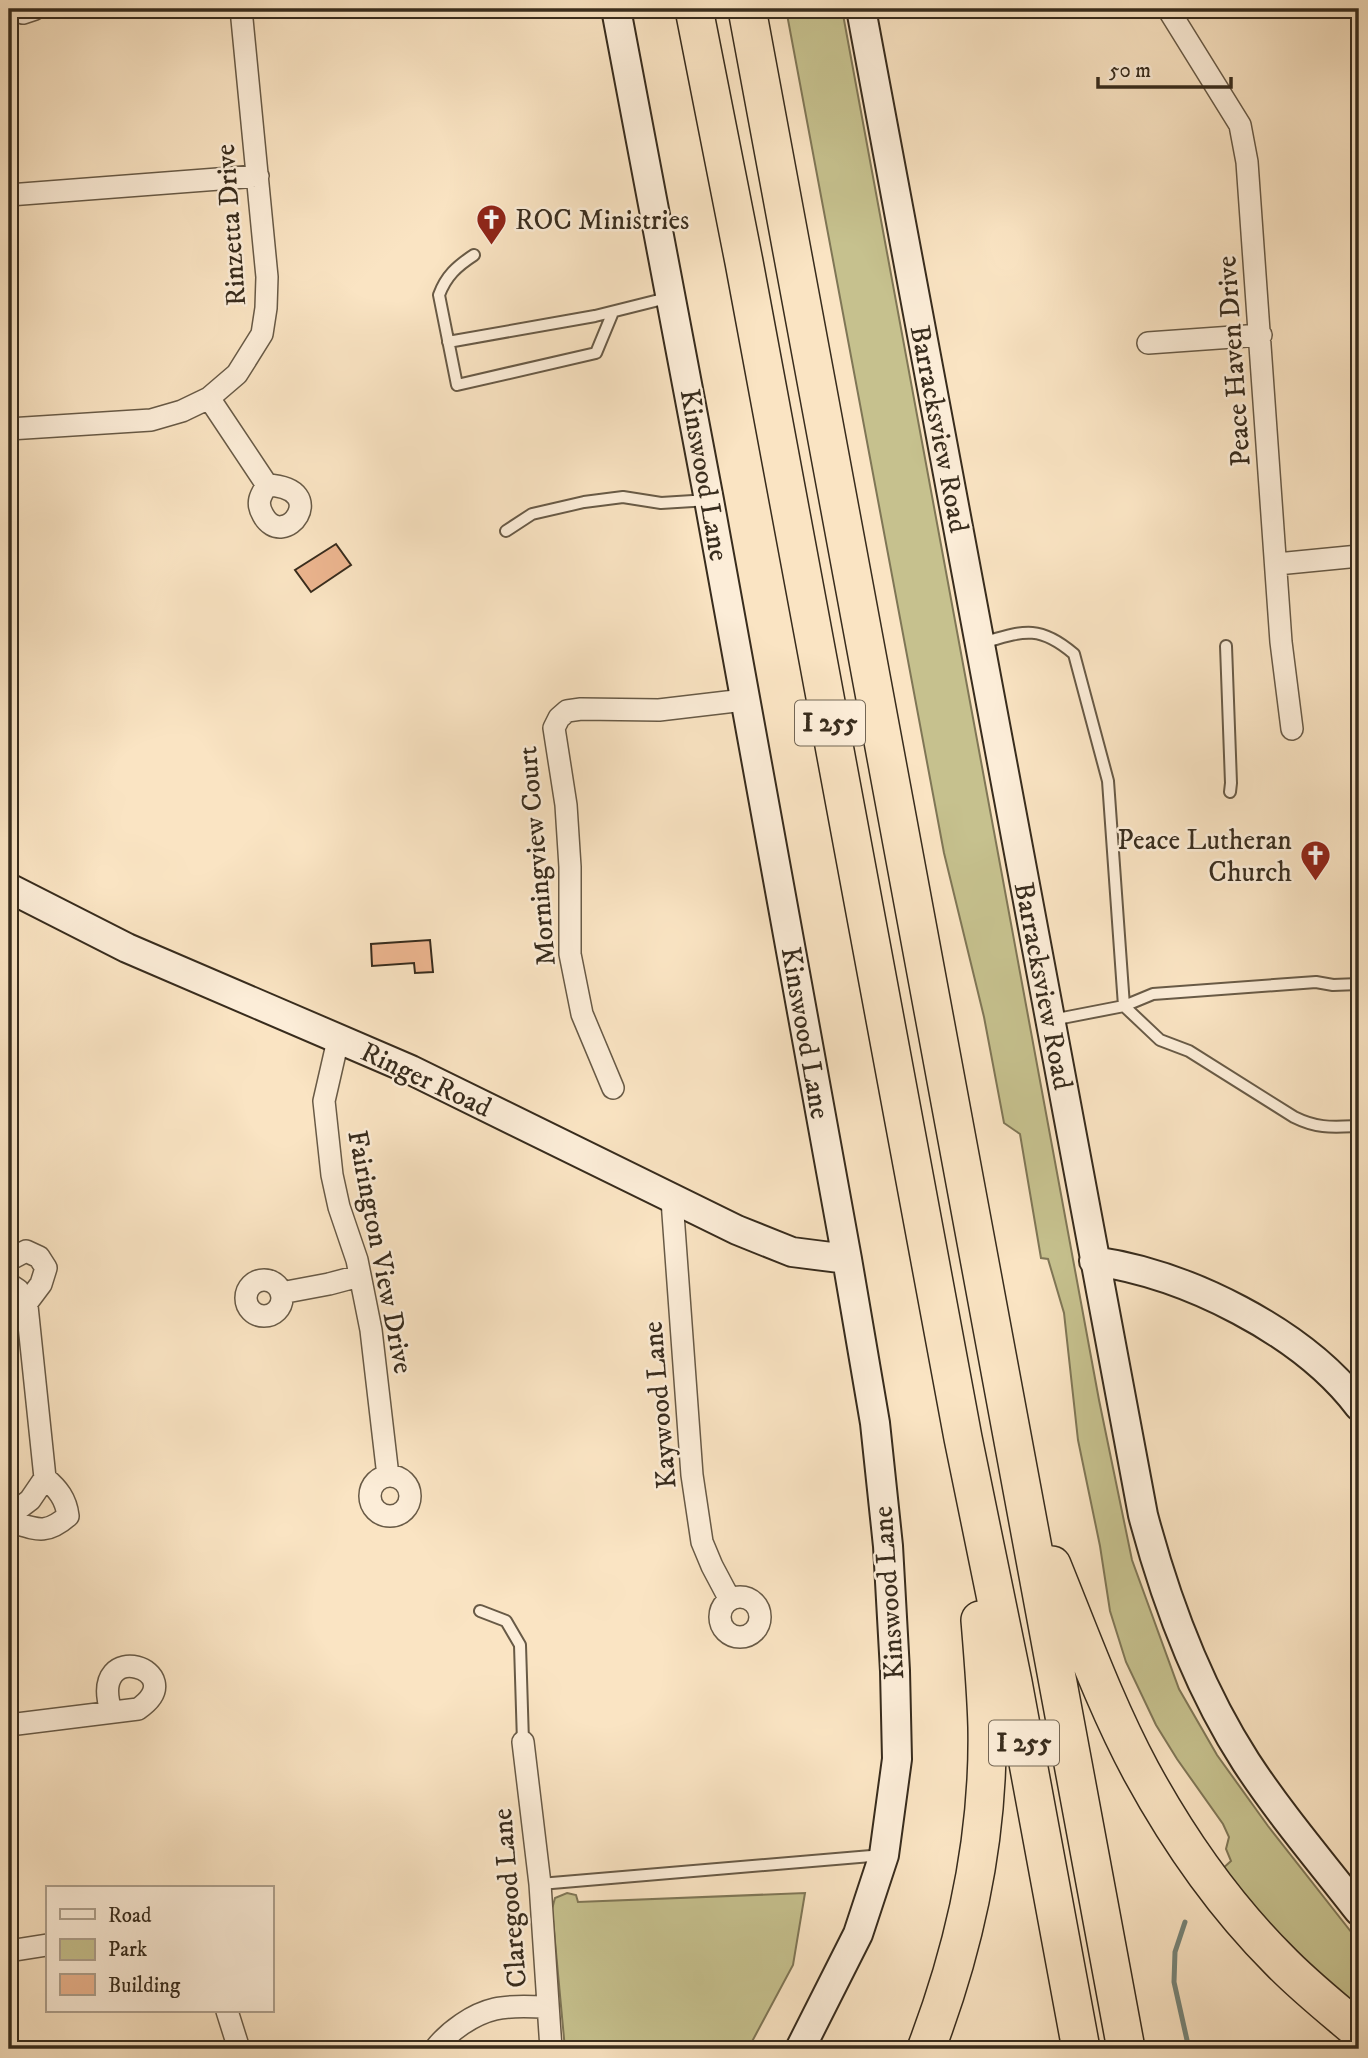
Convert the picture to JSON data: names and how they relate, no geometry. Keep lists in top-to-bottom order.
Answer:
{
  "streets": {
    "highway": ["I 255"],
    "street": [
      "Rinzetta Drive",
      "Peace Haven Drive",
      "Barracksview Road",
      "Kinswood Lane",
      "Morningview Court",
      "Ringer Road",
      "Fairington View Drive",
      "Kaywood Lane",
      "Claregood Lane"
    ]
  },
  "crossings": [
    ["Kinswood Lane", "Morningview Court"],
    ["Kinswood Lane", "Ringer Road"],
    ["Ringer Road", "Fairington View Drive"],
    ["Ringer Road", "Kaywood Lane"]
  ],
  "places": {
    "church": ["ROC Ministries", "Peace Lutheran Church"]
  },
  "legend": ["Road", "Park", "Building"],
  "scale_bar": "50 m"
}
